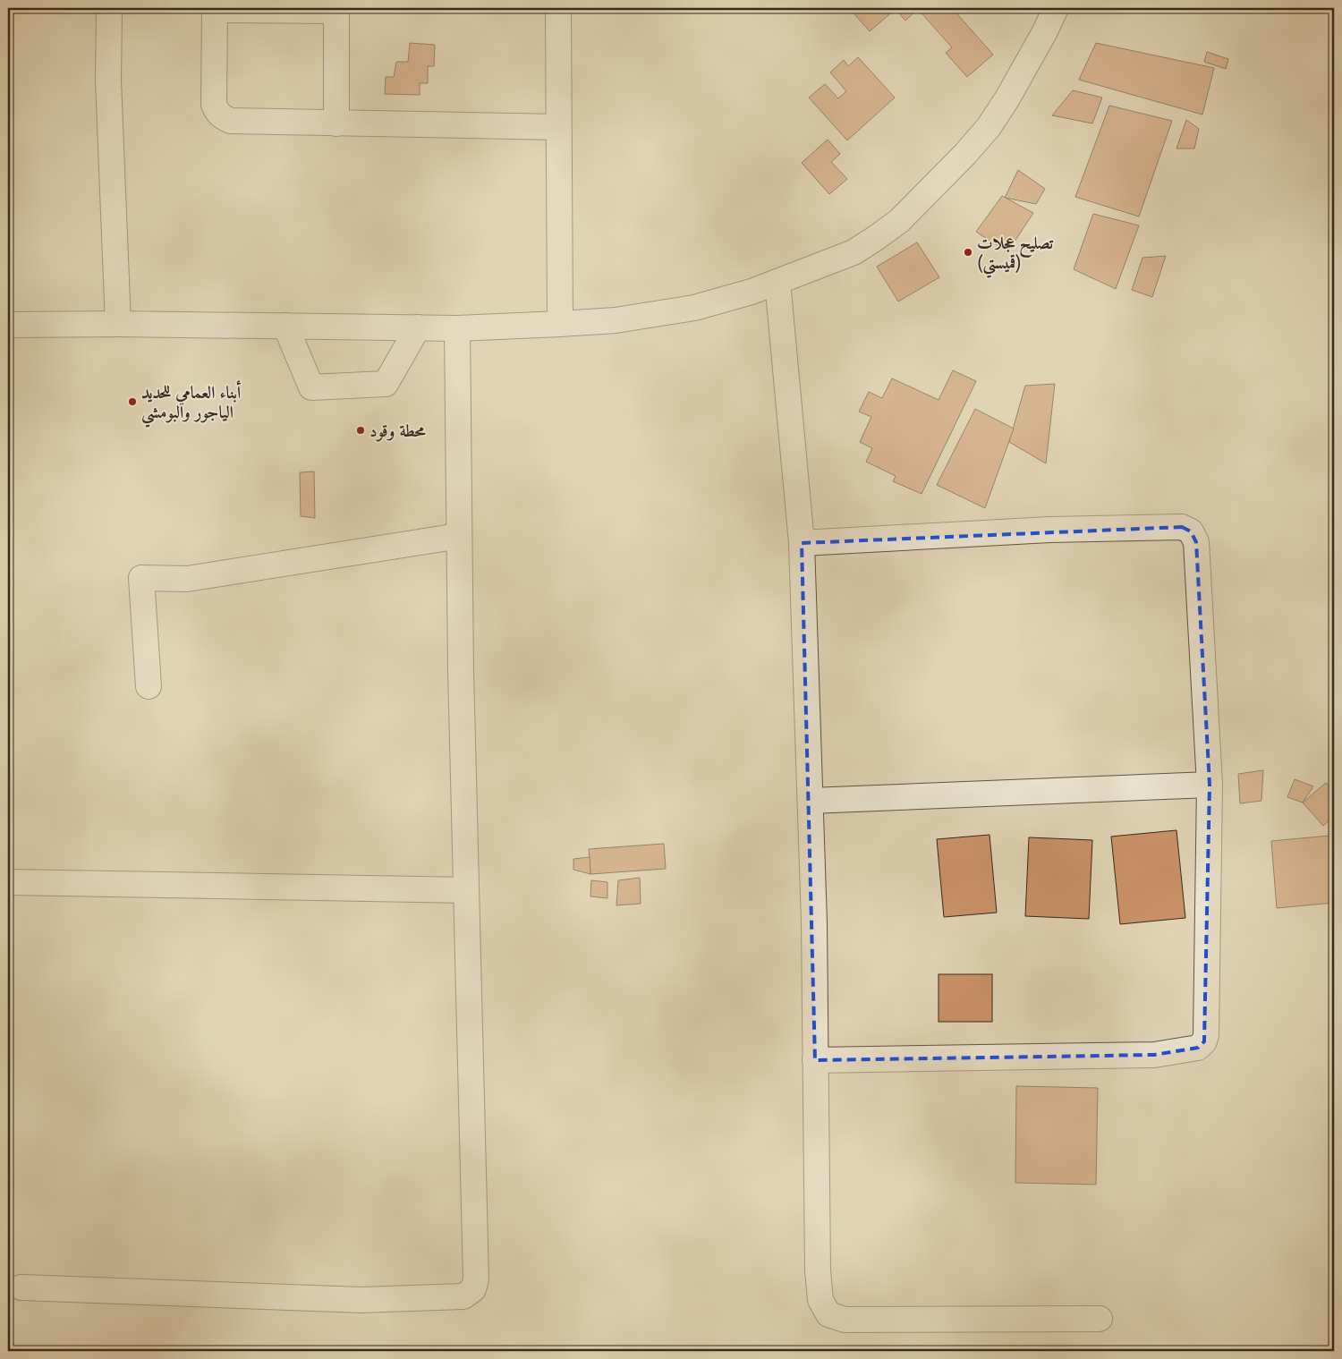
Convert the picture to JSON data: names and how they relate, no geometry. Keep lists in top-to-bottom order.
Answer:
{
  "places": ["تصليح عجلات (قميستي)", "أبناء العمامي للحديد الياجور والبومشي", "محطة وقود"]
}
